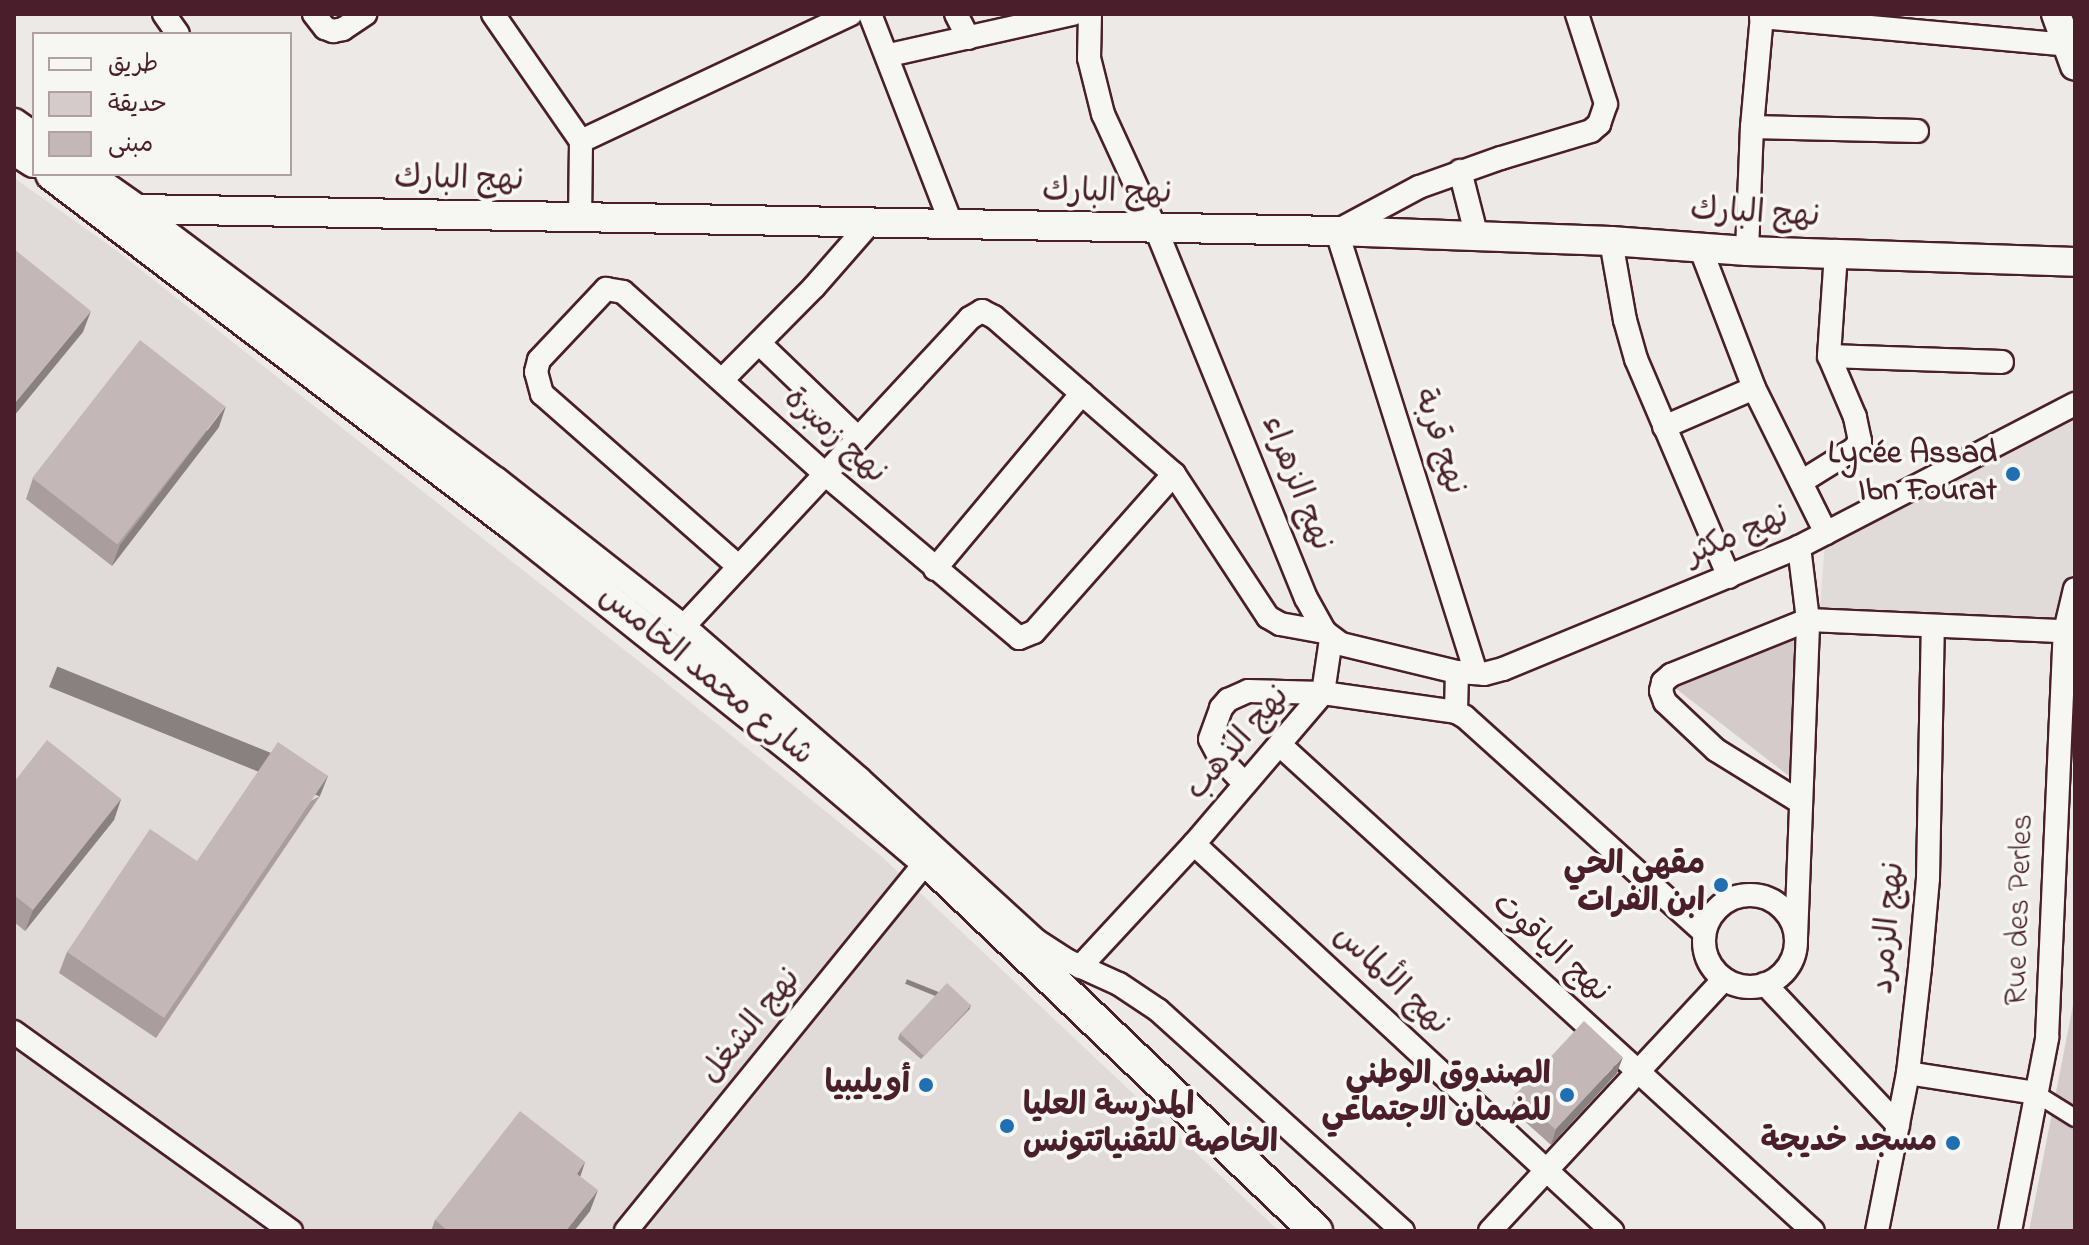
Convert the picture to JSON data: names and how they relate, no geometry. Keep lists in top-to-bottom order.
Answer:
{
  "streets": {
    "main road": ["شارع محمد الخامس"],
    "street": [
      "نهج البارك",
      "نهج زمبرة",
      "نهج قربة",
      "نهج الزهراء",
      "نهج مكثر",
      "نهج الذهب",
      "Rue des Perles",
      "نهج الزمرد",
      "نهج الياقوت",
      "نهج الألماس",
      "نهج الشغل"
    ]
  },
  "crossings": [
    ["نهج البارك", "نهج قربة"],
    ["نهج البارك", "نهج الزهراء"],
    ["نهج قربة", "نهج مكثر"],
    ["نهج قربة", "نهج الذهب"],
    ["شارع محمد الخامس", "نهج الشغل"],
    ["نهج الذهب", "نهج الياقوت"],
    ["نهج الذهب", "نهج الألماس"]
  ],
  "places": [
    "Lycée Assad Ibn Fourat",
    "مقهى الحي ابن الفرات",
    "أويليبيا",
    "الصندوق الوطني للضمان الاجتماعي",
    "المدرسة العليا الخاصة للتقنياتتونس",
    "مسجد خديجة"
  ],
  "legend": ["طريق", "حديقة", "مبنى"]
}
